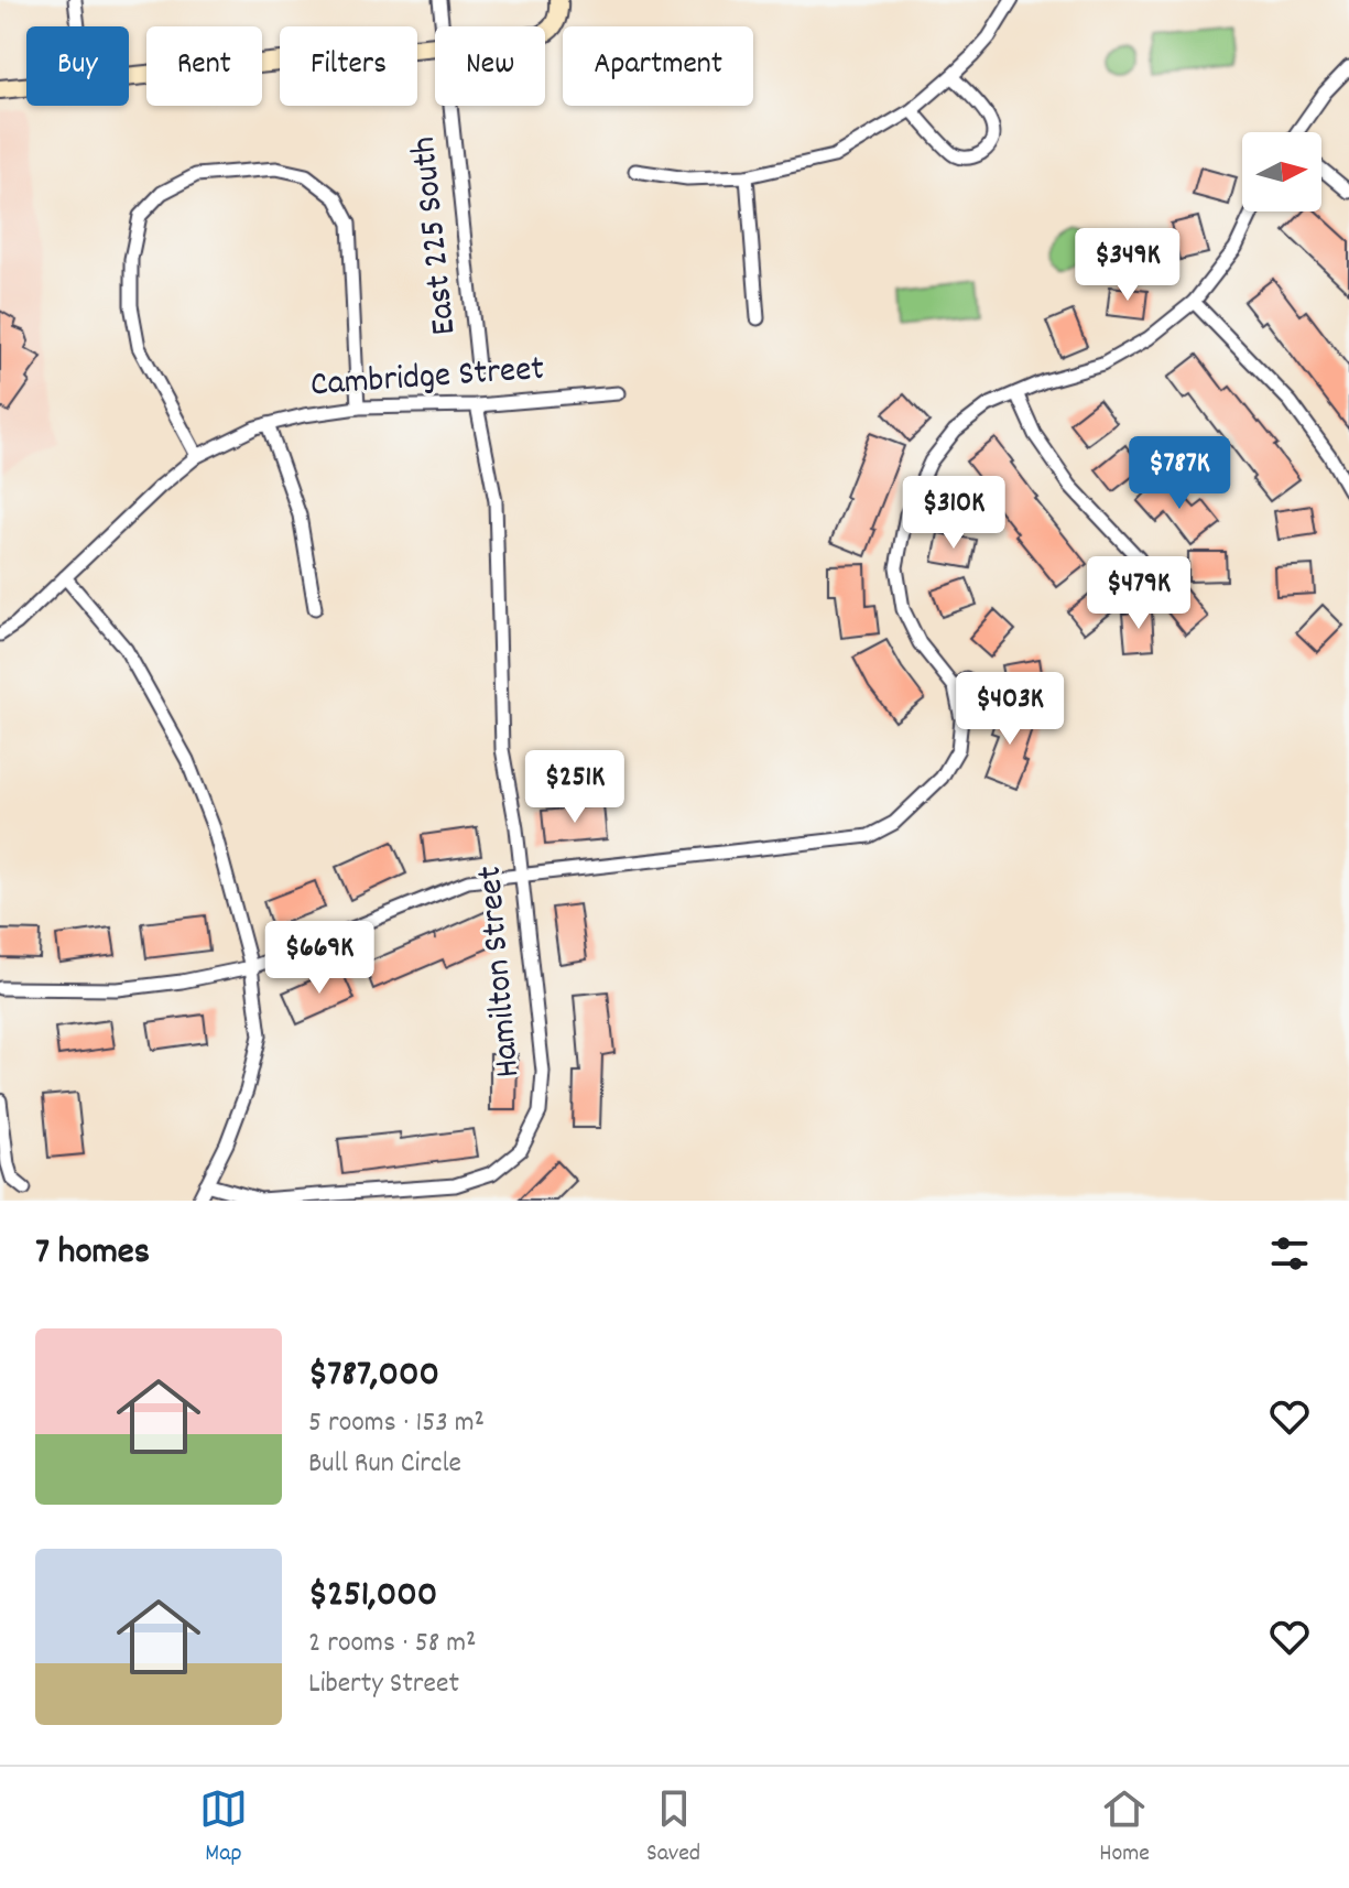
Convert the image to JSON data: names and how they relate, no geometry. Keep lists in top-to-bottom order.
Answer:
{
  "streets": {
    "street": ["East 225 South", "Cambridge Street", "Hamilton Street"]
  },
  "crossings": [
    ["Cambridge Street", "Hamilton Street"]
  ],
  "north": "right",
  "page": {
    "chip": [
      "Buy",
      "Rent",
      "Filters",
      "New",
      "Apartment"
    ],
    "price": [
      "$349K",
      "$787K",
      "$310K",
      "$479K",
      "$403K",
      "$251K",
      "$669K"
    ],
    "heading": "7 homes",
    "list": [
      {
        "name": "$787,000",
        "note": "5 rooms · 153 m² · Bull Run Circle"
      },
      {
        "name": "$251,000",
        "note": "2 rooms · 58 m² · Liberty Street"
      }
    ],
    "tabs": ["Map", "Saved", "Home"]
  }
}
